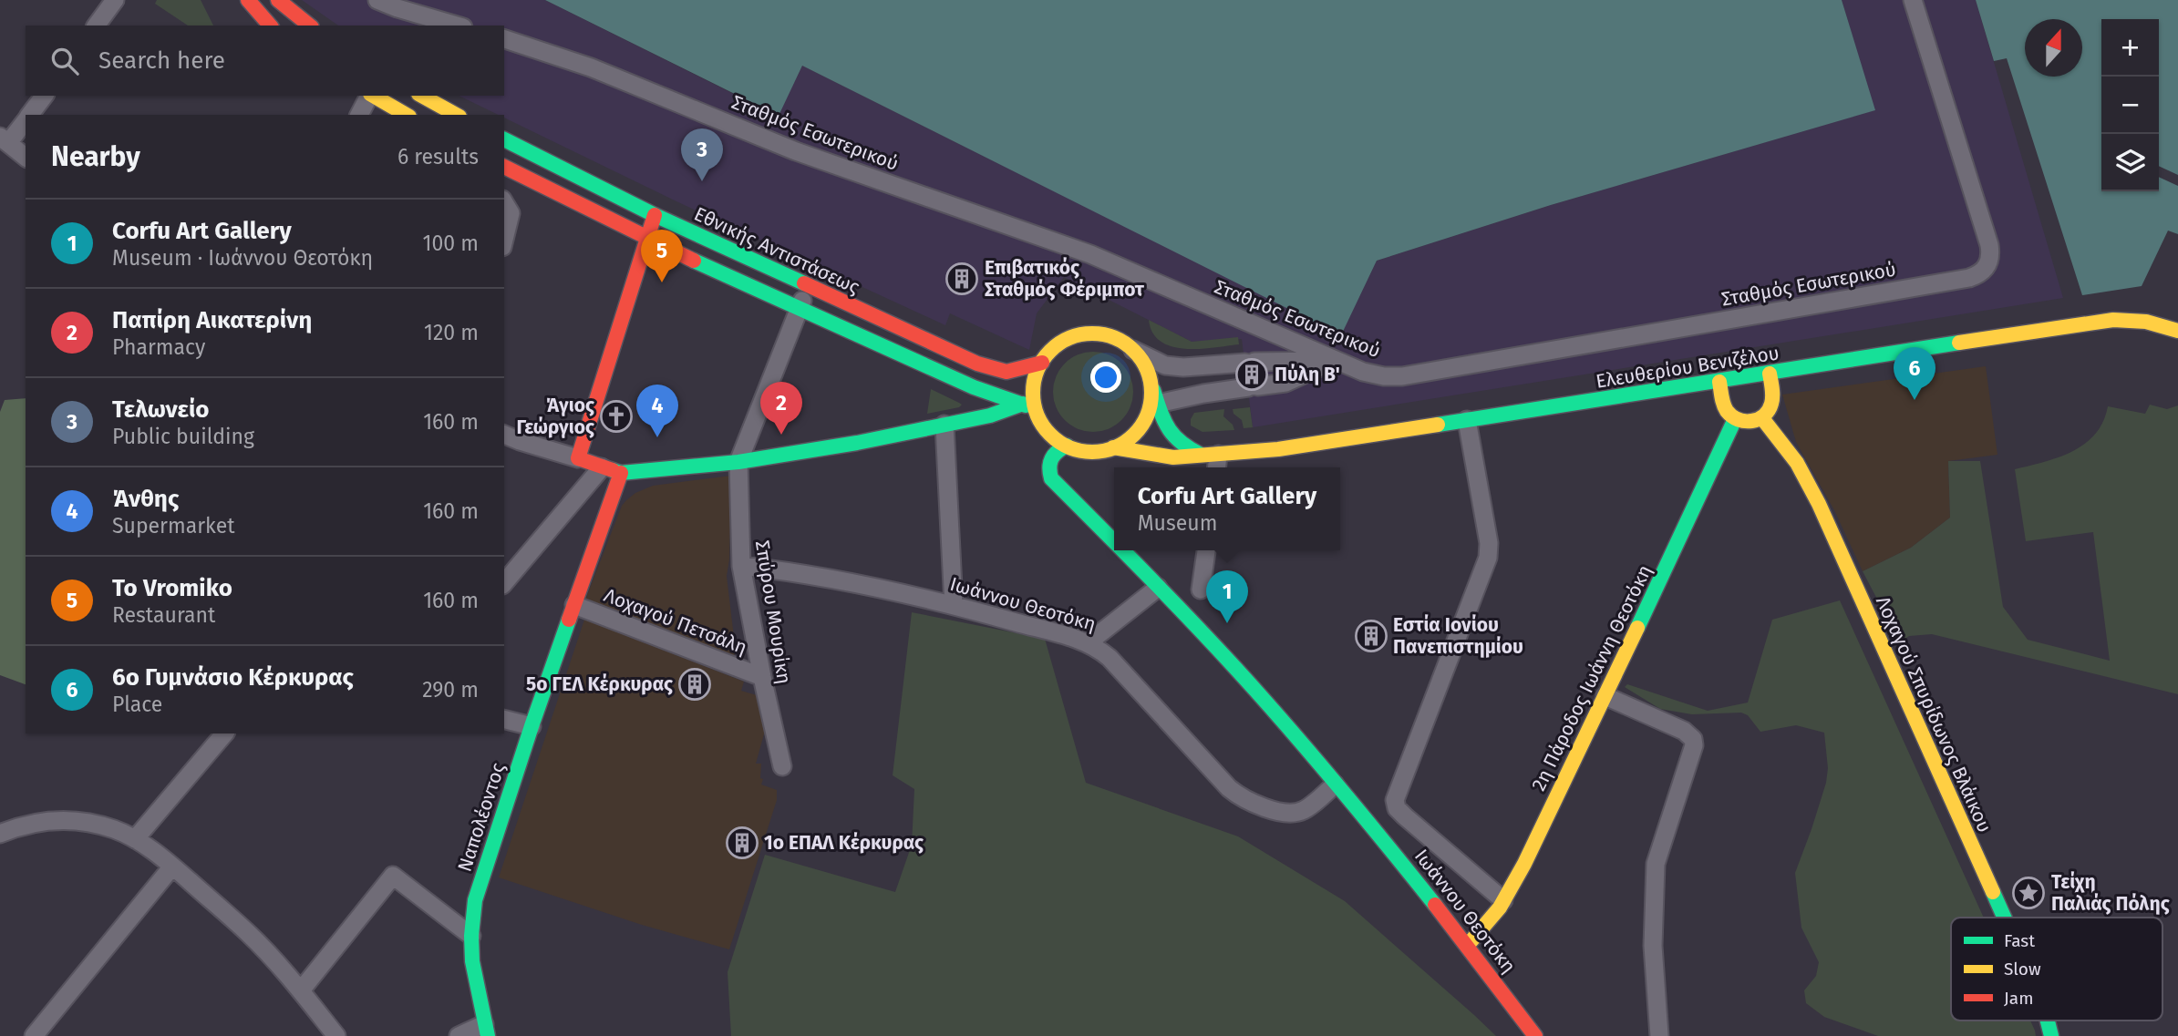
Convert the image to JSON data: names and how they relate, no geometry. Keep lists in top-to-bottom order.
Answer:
{
  "streets": {
    "main road": [
      "Εθνικής Αντιστάσεως",
      "Ελευθερίου Βενιζέλου",
      "Ιωάννου Θεοτόκη",
      "2η Πάροδος Ιωάννη Θεοτόκη",
      "Λοχαγού Σπυρίδωνος Βλάικου",
      "Ναπολέοντος"
    ],
    "street": ["Σταθμός Εσωτερικού", "Σπύρου Μουρίκη", "Λοχαγού Πετσάλη"]
  },
  "crossings": [
    ["Εθνικής Αντιστάσεως", "Ελευθερίου Βενιζέλου"],
    ["Εθνικής Αντιστάσεως", "Ιωάννου Θεοτόκη"],
    ["Εθνικής Αντιστάσεως", "Σπύρου Μουρίκη"],
    ["Ελευθερίου Βενιζέλου", "Ιωάννου Θεοτόκη"],
    ["Ιωάννου Θεοτόκη", "Σπύρου Μουρίκη"],
    ["Ιωάννου Θεοτόκη", "2η Πάροδος Ιωάννη Θεοτόκη"],
    ["Σπύρου Μουρίκη", "Λοχαγού Πετσάλη"],
    ["Λοχαγού Πετσάλη", "Ναπολέοντος"]
  ],
  "places": {
    "building": [
      "Επιβατικός Σταθμός Φέριμποτ",
      "Πύλη Β'",
      "Εστία Ιονίου Πανεπιστημίου",
      "5ο ΓΕΛ Κέρκυρας",
      "1ο ΕΠΑΛ Κέρκυρας"
    ],
    "church": ["Άγιος Γεώργιος"],
    "place": ["Τείχη Παλιάς Πόλης"]
  },
  "legend": ["Fast", "Slow", "Jam"],
  "north": "top",
  "page": {
    "map_buttons": ["+", "−"],
    "search": "Search here",
    "heading": ["Nearby", "6 results"],
    "pins": [
      "3",
      "5",
      "6",
      "2",
      "4",
      "1"
    ],
    "list": [
      {
        "mark": "1",
        "name": "Corfu Art Gallery",
        "note": "Museum · Ιωάννου Θεοτόκη",
        "value": "100 m"
      },
      {
        "mark": "2",
        "name": "Παπίρη Αικατερίνη",
        "note": "Pharmacy",
        "value": "120 m"
      },
      {
        "mark": "3",
        "name": "Τελωνείο",
        "note": "Public building",
        "value": "160 m"
      },
      {
        "mark": "4",
        "name": "Άνθης",
        "note": "Supermarket",
        "value": "160 m"
      },
      {
        "mark": "5",
        "name": "To Vromiko",
        "note": "Restaurant",
        "value": "160 m"
      },
      {
        "mark": "6",
        "name": "6ο Γυμνάσιο Κέρκυρας",
        "note": "Place",
        "value": "290 m"
      }
    ],
    "popup": ["Corfu Art Gallery", "Museum"]
  }
}
